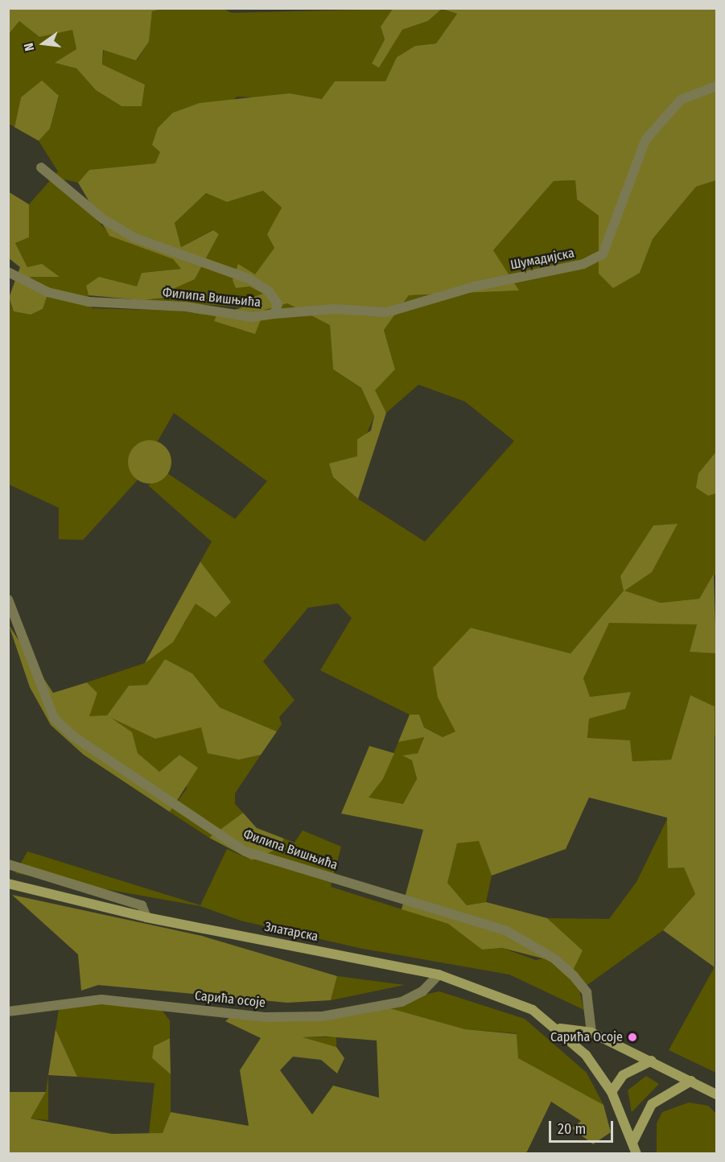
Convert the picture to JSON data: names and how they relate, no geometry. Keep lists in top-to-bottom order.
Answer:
{
  "streets": {
    "main road": ["Златарска"],
    "street": ["Шумадијска", "Филипа Вишњића", "Сарића осоје"]
  },
  "crossings": [
    ["Шумадијска", "Филипа Вишњића"],
    ["Златарска", "Сарића осоје"]
  ],
  "places": ["Сарића Осоје"],
  "scale_bar": "20 m",
  "north": "left"
}
